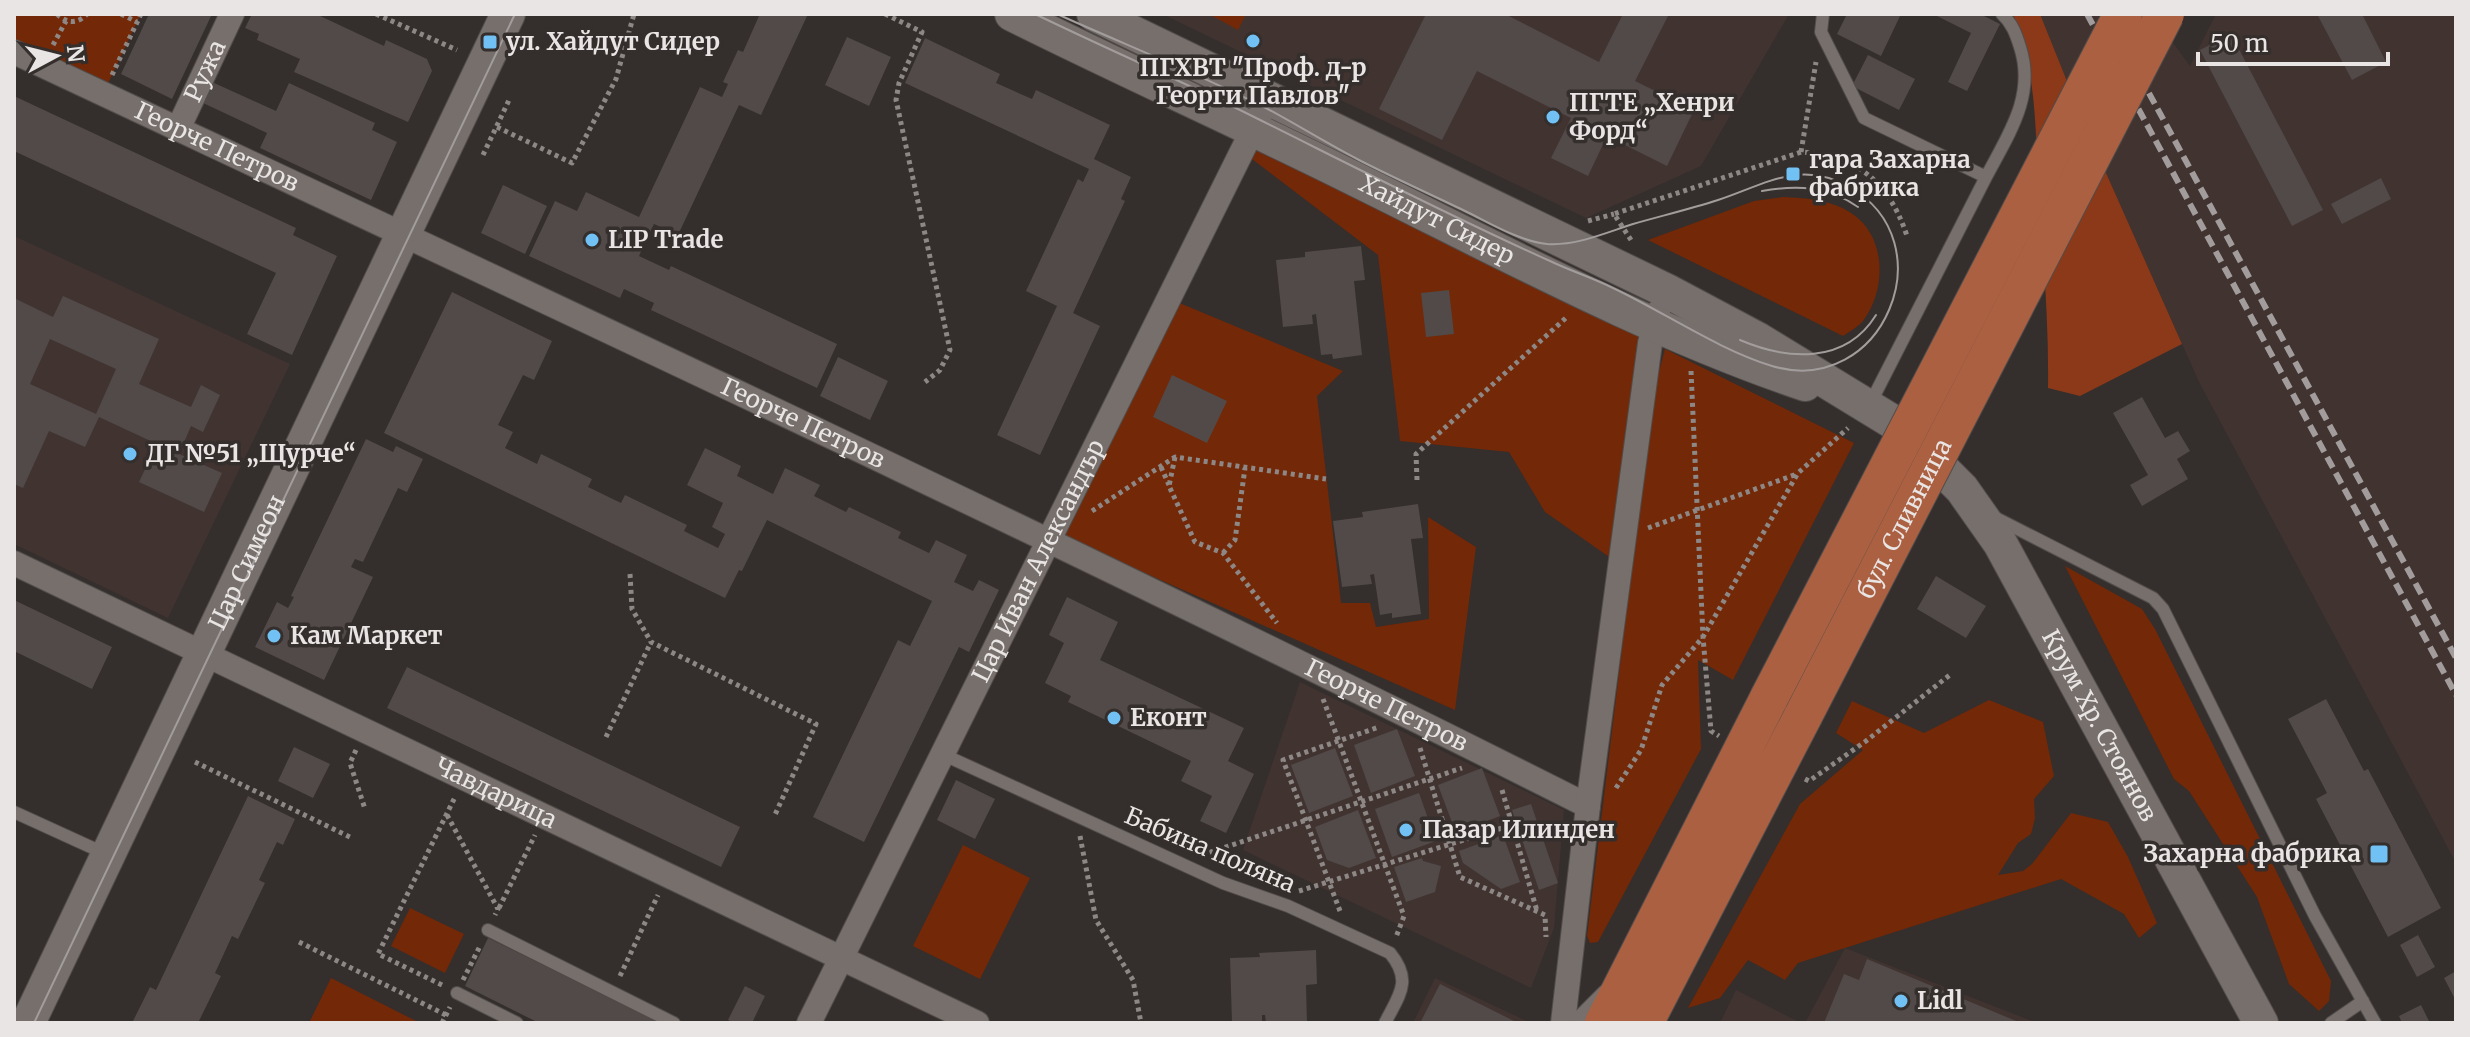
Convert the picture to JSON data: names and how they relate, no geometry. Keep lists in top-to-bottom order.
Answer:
{
  "streets": {
    "main road": ["бул. Сливница"],
    "street": [
      "Ружа",
      "Георче Петров",
      "Хайдут Сидер",
      "Цар Иван Александър",
      "Цар Симеон",
      "Крум Хр. Стоянов",
      "Чавдарица"
    ],
    "lane": ["Бабина поляна"]
  },
  "crossings": [
    ["Ружа", "Георче Петров"],
    ["Георче Петров", "Цар Иван Александър"],
    ["Георче Петров", "Цар Симеон"],
    ["Хайдут Сидер", "Цар Иван Александър"],
    ["Хайдут Сидер", "Крум Хр. Стоянов"],
    ["Цар Иван Александър", "Чавдарица"],
    ["Цар Иван Александър", "Бабина поляна"],
    ["Цар Симеон", "Чавдарица"]
  ],
  "places": {
    "other": [
      "ПГХВТ \"Проф. д-р Георги Павлов\"",
      "ПГТЕ „Хенри Форд“",
      "LIP Trade",
      "ДГ №51 „Щурче“",
      "Кам Маркет",
      "Еконт",
      "Пазар Илинден",
      "Lidl"
    ],
    "transit": ["ул. Хайдут Сидер", "гара Захарна фабрика", "Захарна фабрика"]
  },
  "scale_bar": "50 m",
  "north": "right"
}
